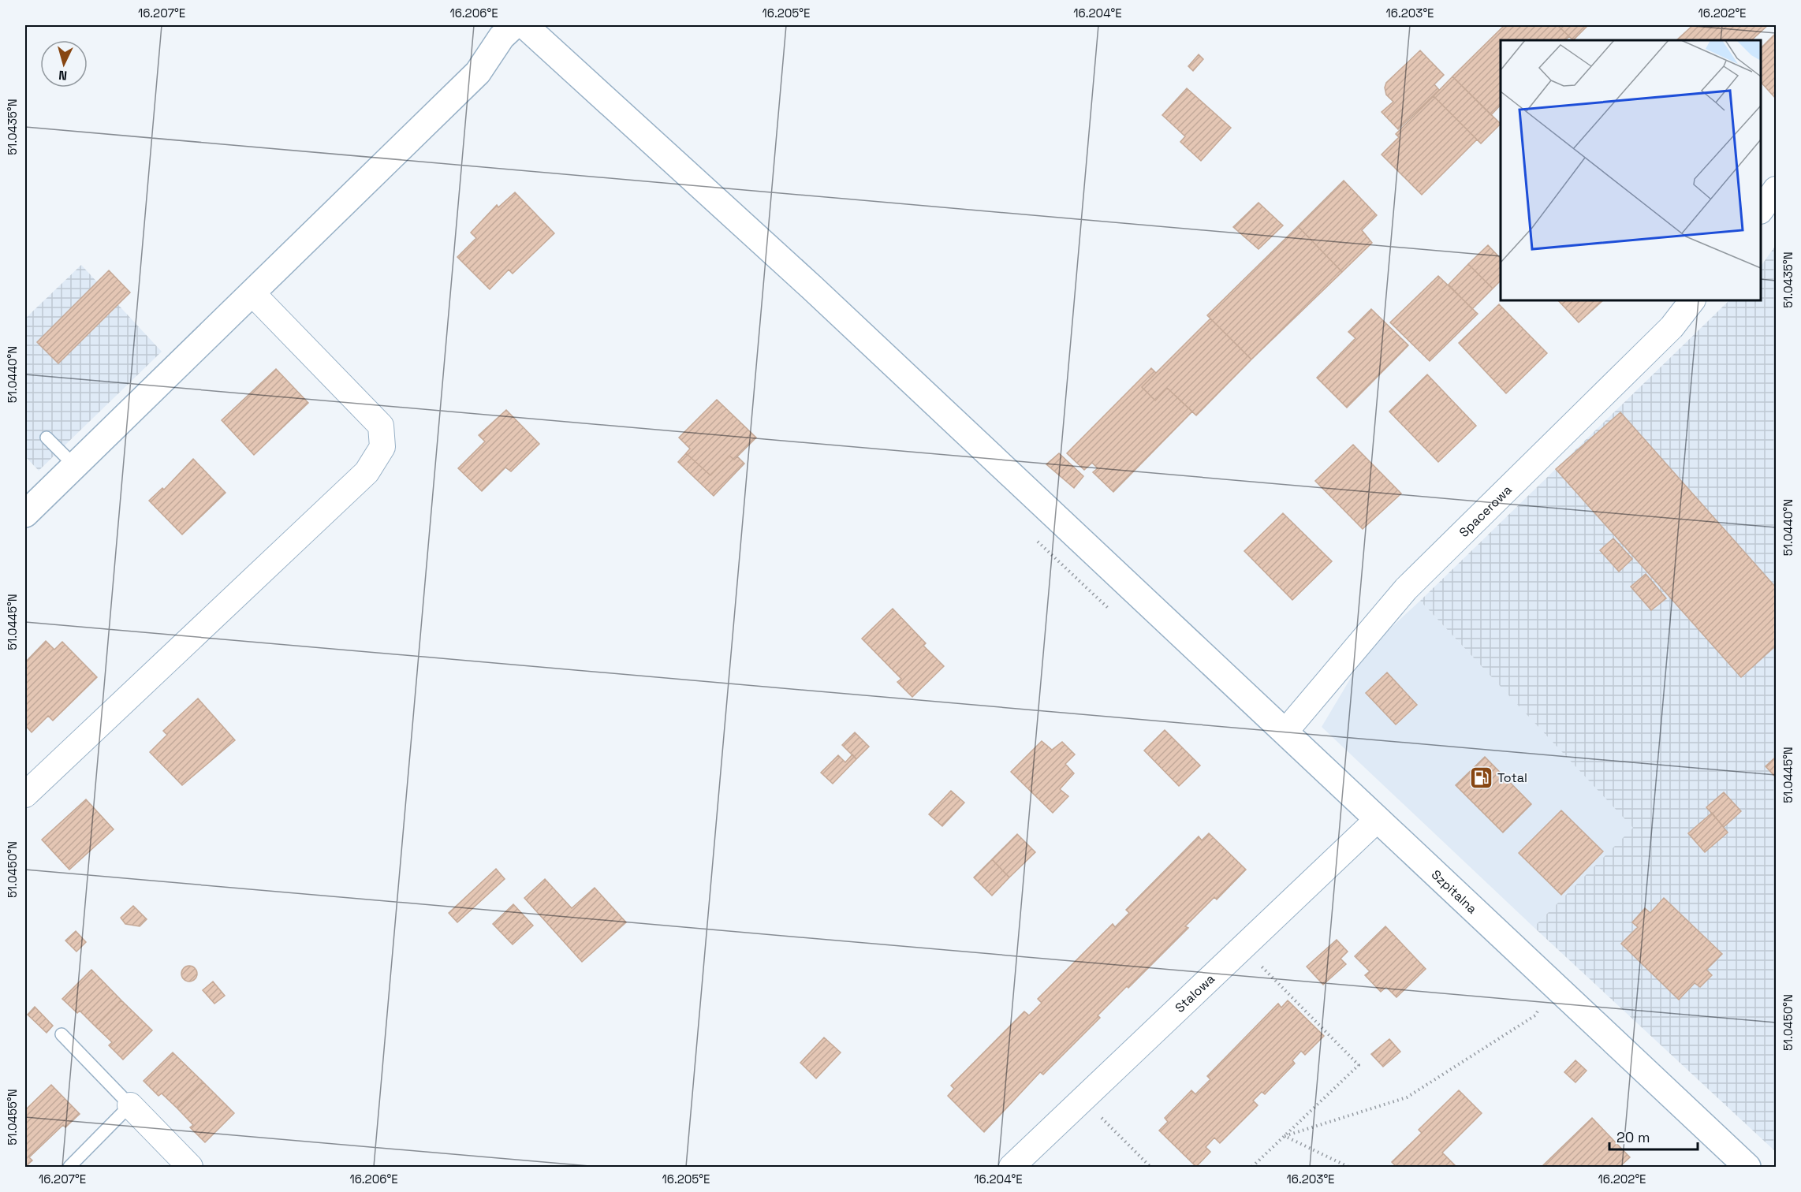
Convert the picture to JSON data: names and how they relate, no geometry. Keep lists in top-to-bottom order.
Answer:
{
  "streets": {
    "street": ["Spacerowa", "Szpitalna", "Stalowa"]
  },
  "crossings": [
    ["Spacerowa", "Szpitalna"],
    ["Szpitalna", "Stalowa"]
  ],
  "places": {
    "fuel station": ["Total"]
  },
  "scale_bar": "20 m",
  "north": "bottom",
  "coordinates": [
    "16.207°E",
    "16.206°E",
    "16.205°E",
    "16.204°E",
    "16.203°E",
    "16.202°E",
    "51.0435°N",
    "51.0440°N",
    "51.0445°N",
    "51.0450°N",
    "51.0455°N"
  ]
}
